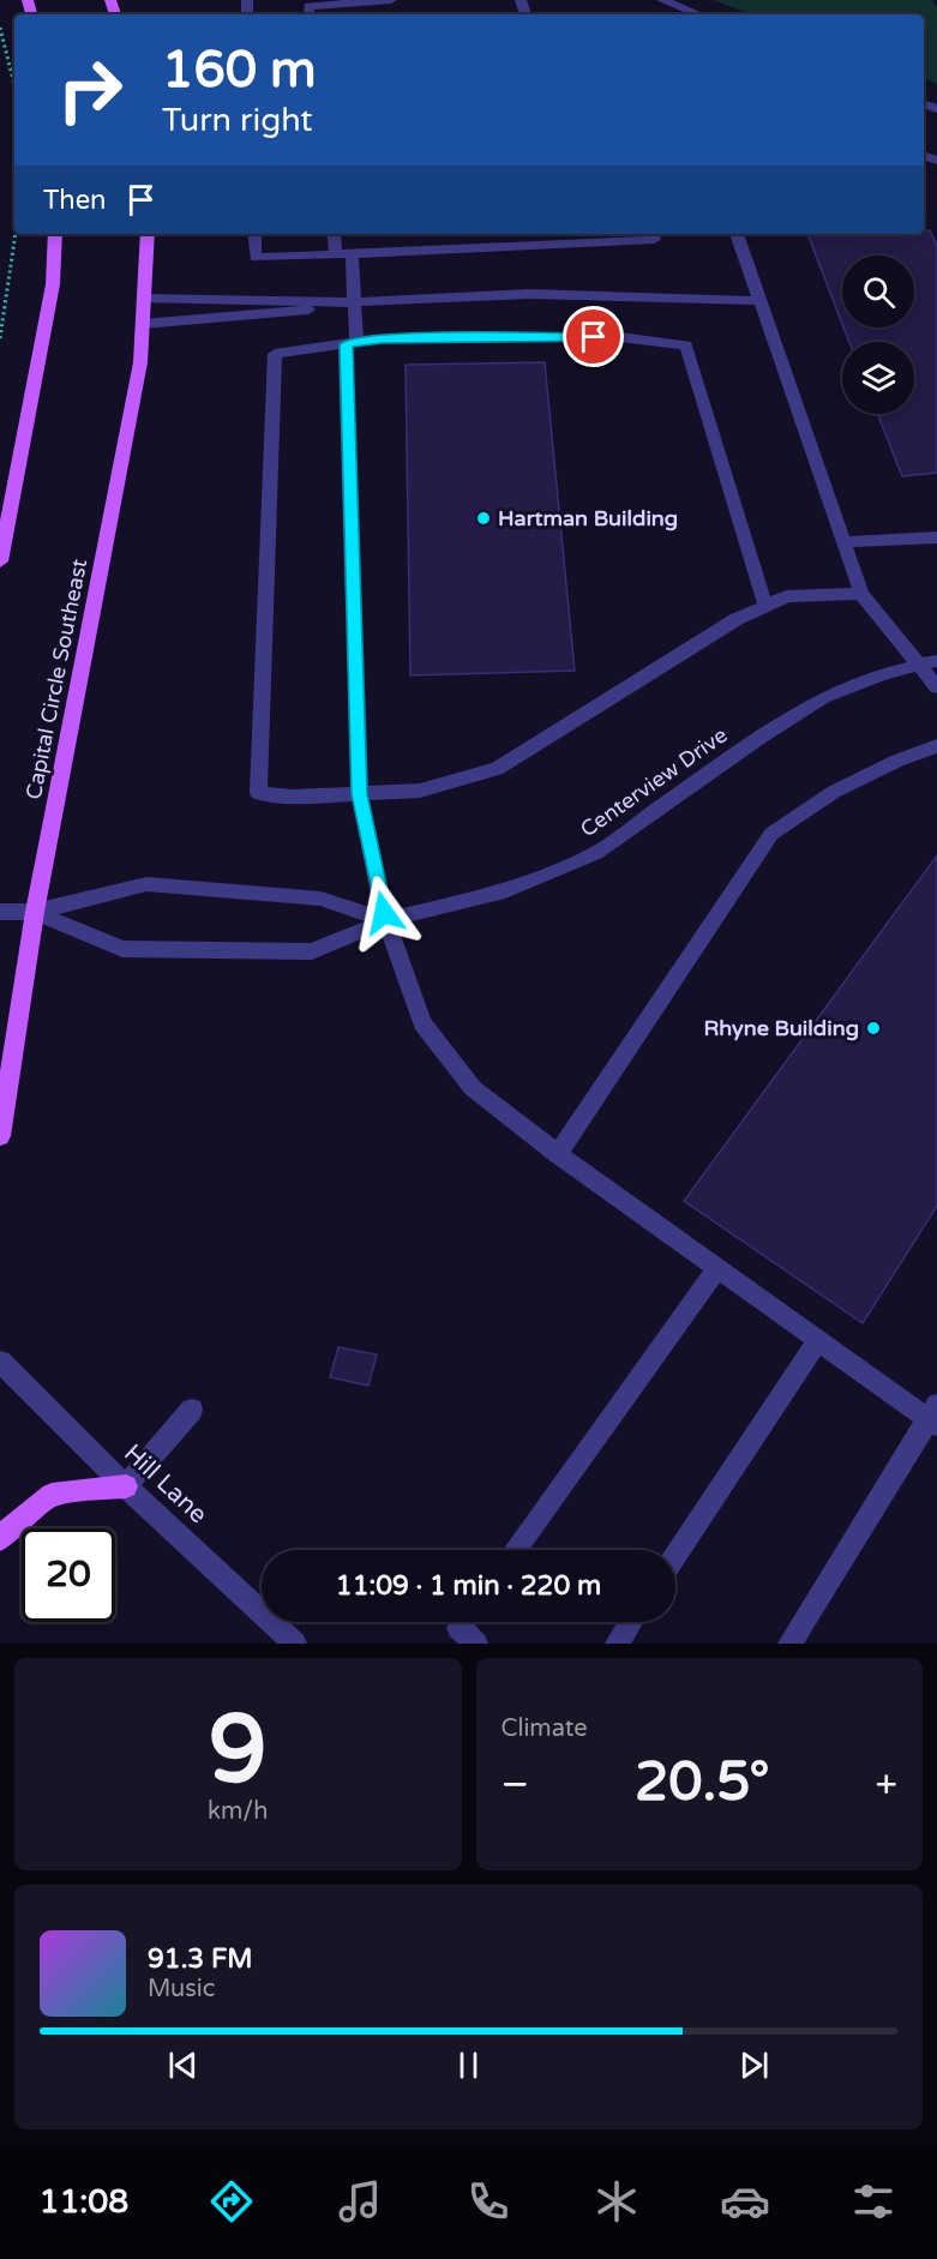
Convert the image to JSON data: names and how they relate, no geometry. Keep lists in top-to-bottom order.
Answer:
{
  "streets": {
    "main road": ["Capital Circle Southeast"],
    "street": ["Centerview Drive", "Hill Lane"]
  },
  "crossings": [
    ["Capital Circle Southeast", "Centerview Drive"]
  ],
  "places": ["Hartman Building", "Rhyne Building"],
  "page": {
    "turn": ["160 m", "Turn right"],
    "then": "Then",
    "limit": "20",
    "trip": "11:09 · 1 min · 220 m",
    "tile": [
      ["9", "km/h"],
      "Climate"
    ],
    "heat": ["−", "20.5°", "+"],
    "song": ["91.3 FM", "Music"],
    "tabs": "11:08"
  }
}
